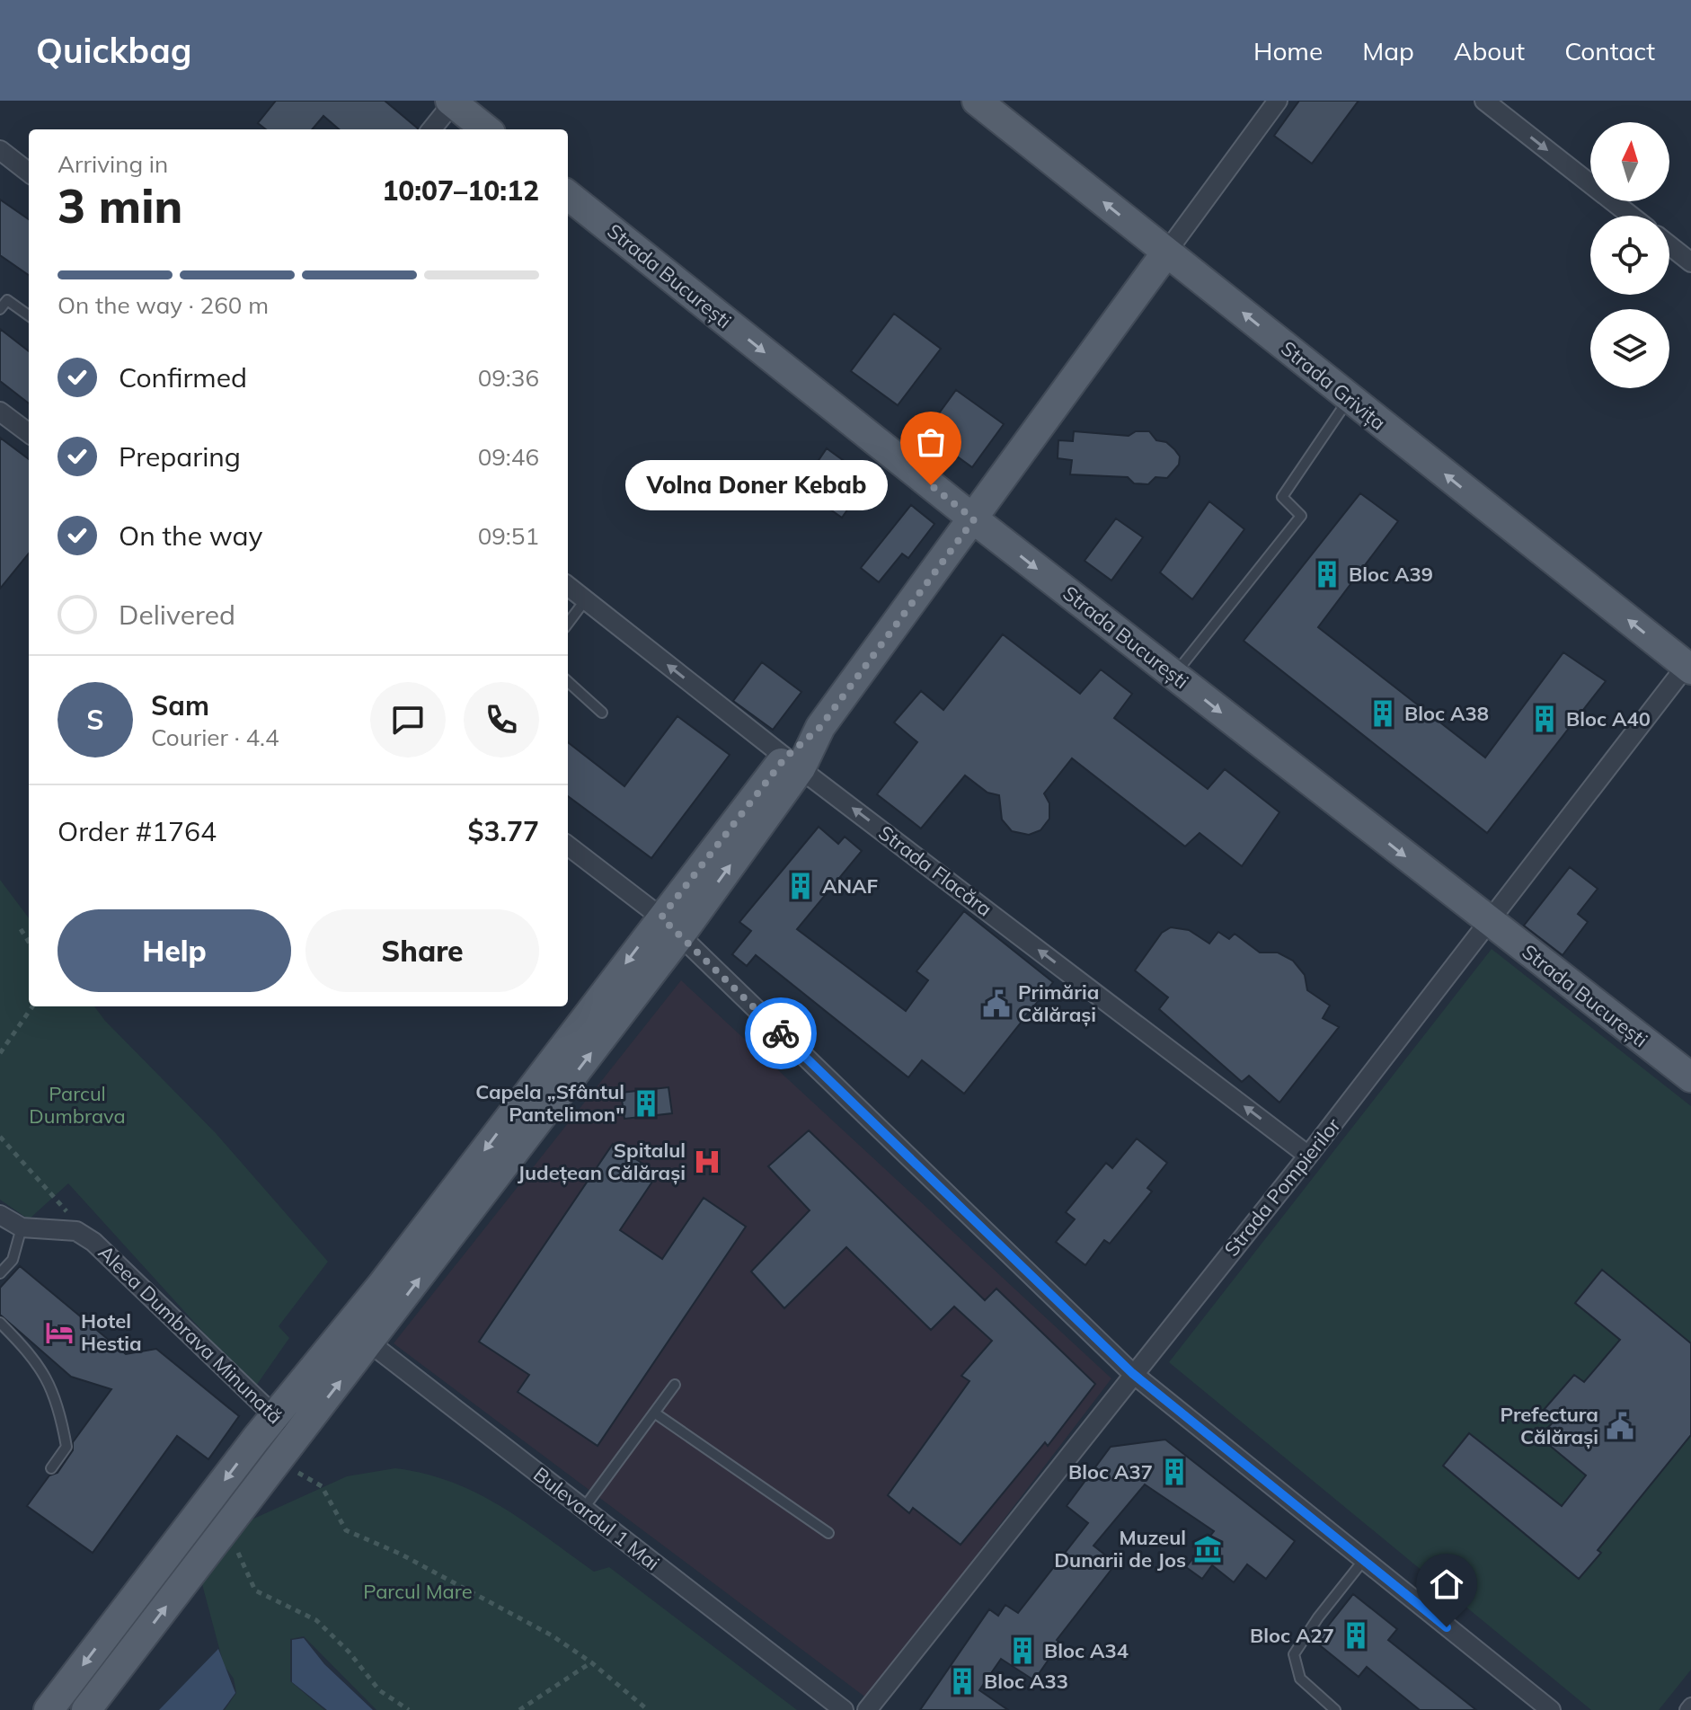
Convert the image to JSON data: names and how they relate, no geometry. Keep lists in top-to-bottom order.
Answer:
{
  "streets": {
    "main road": ["Strada București", "Strada Grivița"],
    "street": [
      "Strada Flacăra",
      "Strada Pompierilor",
      "Aleea Dumbrava Minunată",
      "Bulevardul 1 Mai"
    ]
  },
  "crossings": [
    ["Strada București", "Strada Pompierilor"],
    ["Strada Grivița", "Strada Pompierilor"],
    ["Strada Flacăra", "Strada Pompierilor"]
  ],
  "one_way": ["Strada București", "Strada Grivița", "Strada Flacăra"],
  "parks": ["Parcul Dumbrava", "Parcul Mare"],
  "places": {
    "other": ["Volna Doner Kebab"],
    "building": [
      "Bloc A39",
      "Bloc A38",
      "Bloc A40",
      "ANAF",
      "Capela „Sfântul Pantelimon\"",
      "Bloc A37",
      "Bloc A27",
      "Bloc A34",
      "Bloc A33"
    ],
    "public building": ["Primăria Călărași", "Prefectura Călărași"],
    "hospital": ["Spitalul Județean Călărași"],
    "hotel": ["Hotel Hestia"],
    "museum": ["Muzeul Dunarii de Jos"]
  },
  "north": "top",
  "page": {
    "header": "Quickbag",
    "nav": [
      "Home",
      "Map",
      "About",
      "Contact"
    ],
    "heading": ["3 min", "Arriving in", "10:07–10:12"],
    "panel": [
      "Sam",
      "Courier · 4.4",
      "Order #1764",
      "$3.77"
    ],
    "bar": "On the way · 260 m",
    "list": [
      ["Confirmed", "09:36"],
      ["Preparing", "09:46"],
      ["On the way", "09:51"],
      "Delivered"
    ],
    "bubble": "Volna Doner Kebab",
    "round": "S",
    "buttons": ["Help", "Share"]
  }
}
